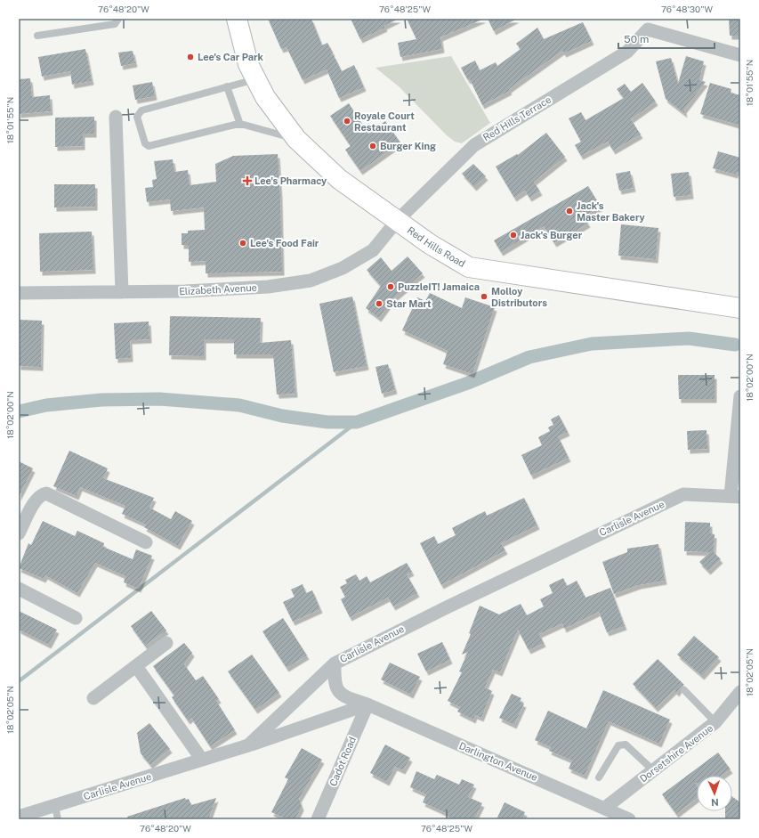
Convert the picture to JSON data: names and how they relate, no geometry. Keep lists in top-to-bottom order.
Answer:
{
  "streets": {
    "main road": ["Red Hills Road"],
    "street": [
      "Red Hills Terrace",
      "Elizabeth Avenue",
      "Carlisle Avenue",
      "Dorsetshire Avenue",
      "Cadot Road",
      "Darlington Avenue"
    ]
  },
  "crossings": [
    ["Red Hills Terrace", "Red Hills Road"],
    ["Red Hills Terrace", "Elizabeth Avenue"],
    ["Red Hills Road", "Elizabeth Avenue"],
    ["Carlisle Avenue", "Darlington Avenue"],
    ["Dorsetshire Avenue", "Darlington Avenue"],
    ["Cadot Road", "Darlington Avenue"]
  ],
  "places": {
    "other": [
      "Lee's Car Park",
      "Royale Court Restaurant",
      "Burger King",
      "Jack's Master Bakery",
      "Jack's Burger",
      "Lee's Food Fair",
      "PuzzleIT! Jamaica",
      "Molloy Distributors",
      "Star Mart"
    ],
    "health": ["Lee's Pharmacy"]
  },
  "scale_bar": "50 m",
  "north": "bottom",
  "coordinates": [
    "76°48'20\"W",
    "76°48'25\"W",
    "76°48'30\"W",
    "18°01'55\"N",
    "18°02'00\"N",
    "18°02'05\"N"
  ]
}
